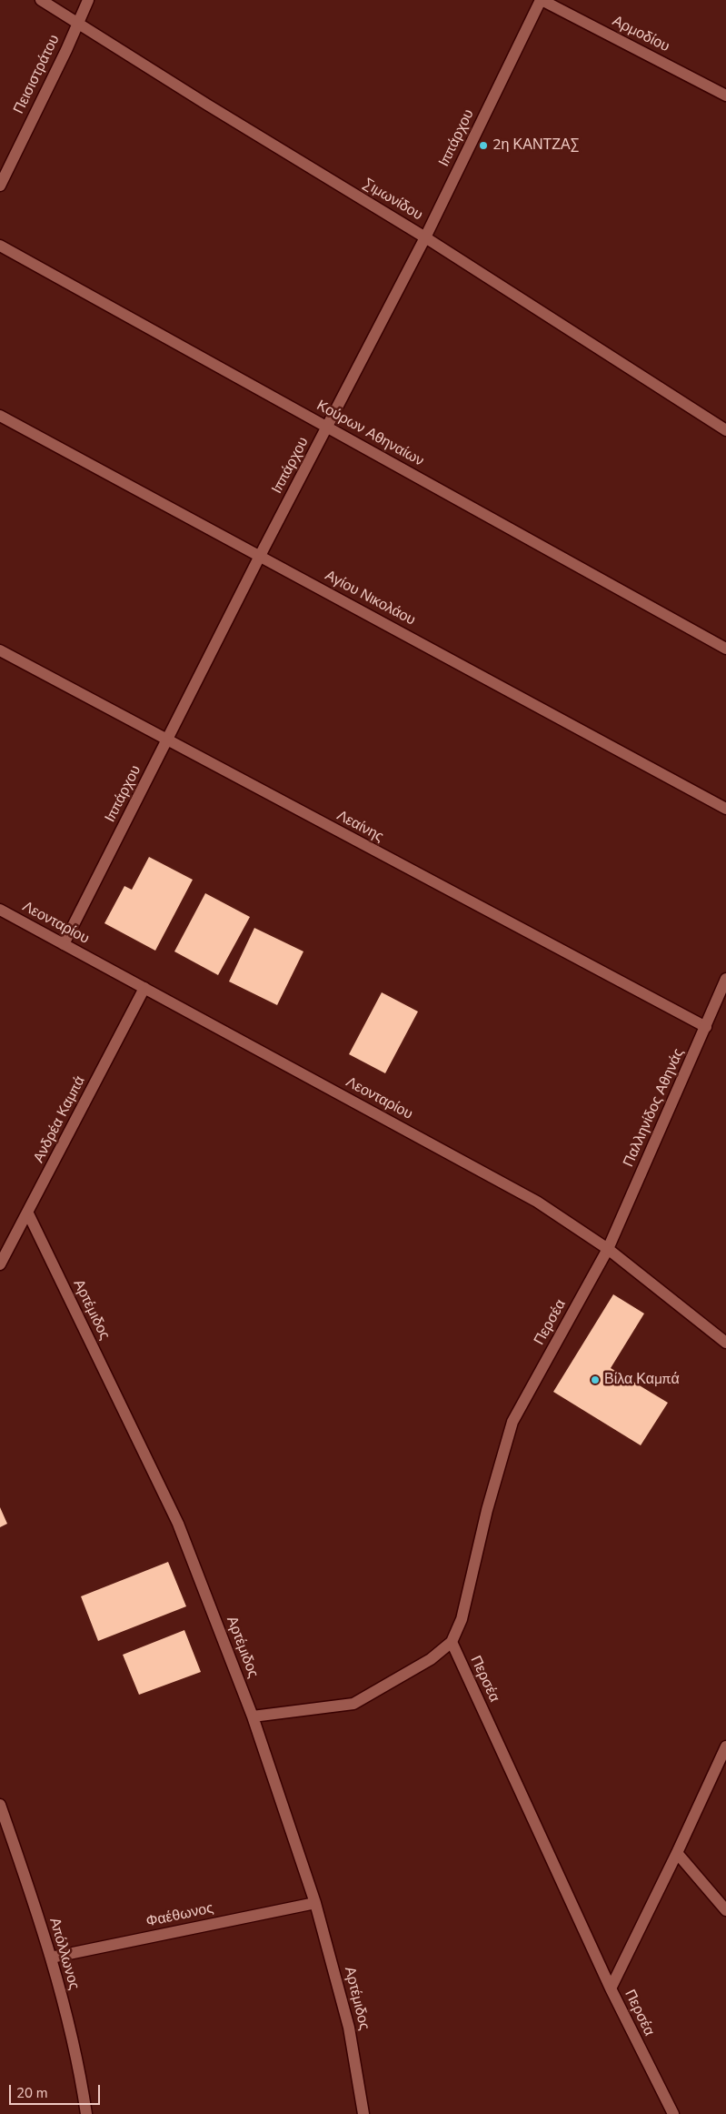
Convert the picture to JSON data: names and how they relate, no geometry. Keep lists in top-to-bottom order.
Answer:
{
  "streets": {
    "street": [
      "Αρμοδίου",
      "Πεισιστράτου",
      "Ιππάρχου",
      "Σιμωνίδου",
      "Κούρων Αθηναίων",
      "Αγίου Νικολάου",
      "Λεαίνης",
      "Λεονταρίου",
      "Παλληνίδος Αθηνάς",
      "Ανδρέα Καμπά",
      "Αρτέμιδος",
      "Περσέα",
      "Φαέθωνος",
      "Απόλλωνος"
    ]
  },
  "crossings": [
    ["Αρμοδίου", "Ιππάρχου"],
    ["Πεισιστράτου", "Σιμωνίδου"],
    ["Ιππάρχου", "Σιμωνίδου"],
    ["Ιππάρχου", "Κούρων Αθηναίων"],
    ["Ιππάρχου", "Αγίου Νικολάου"],
    ["Ιππάρχου", "Λεαίνης"],
    ["Ιππάρχου", "Λεονταρίου"],
    ["Λεαίνης", "Παλληνίδος Αθηνάς"],
    ["Λεονταρίου", "Παλληνίδος Αθηνάς"],
    ["Λεονταρίου", "Ανδρέα Καμπά"],
    ["Λεονταρίου", "Περσέα"],
    ["Παλληνίδος Αθηνάς", "Περσέα"],
    ["Ανδρέα Καμπά", "Αρτέμιδος"],
    ["Αρτέμιδος", "Φαέθωνος"],
    ["Φαέθωνος", "Απόλλωνος"]
  ],
  "places": ["2η ΚΑΝΤΖΑΣ", "Βίλα Καμπά"],
  "scale_bar": "20 m"
}
